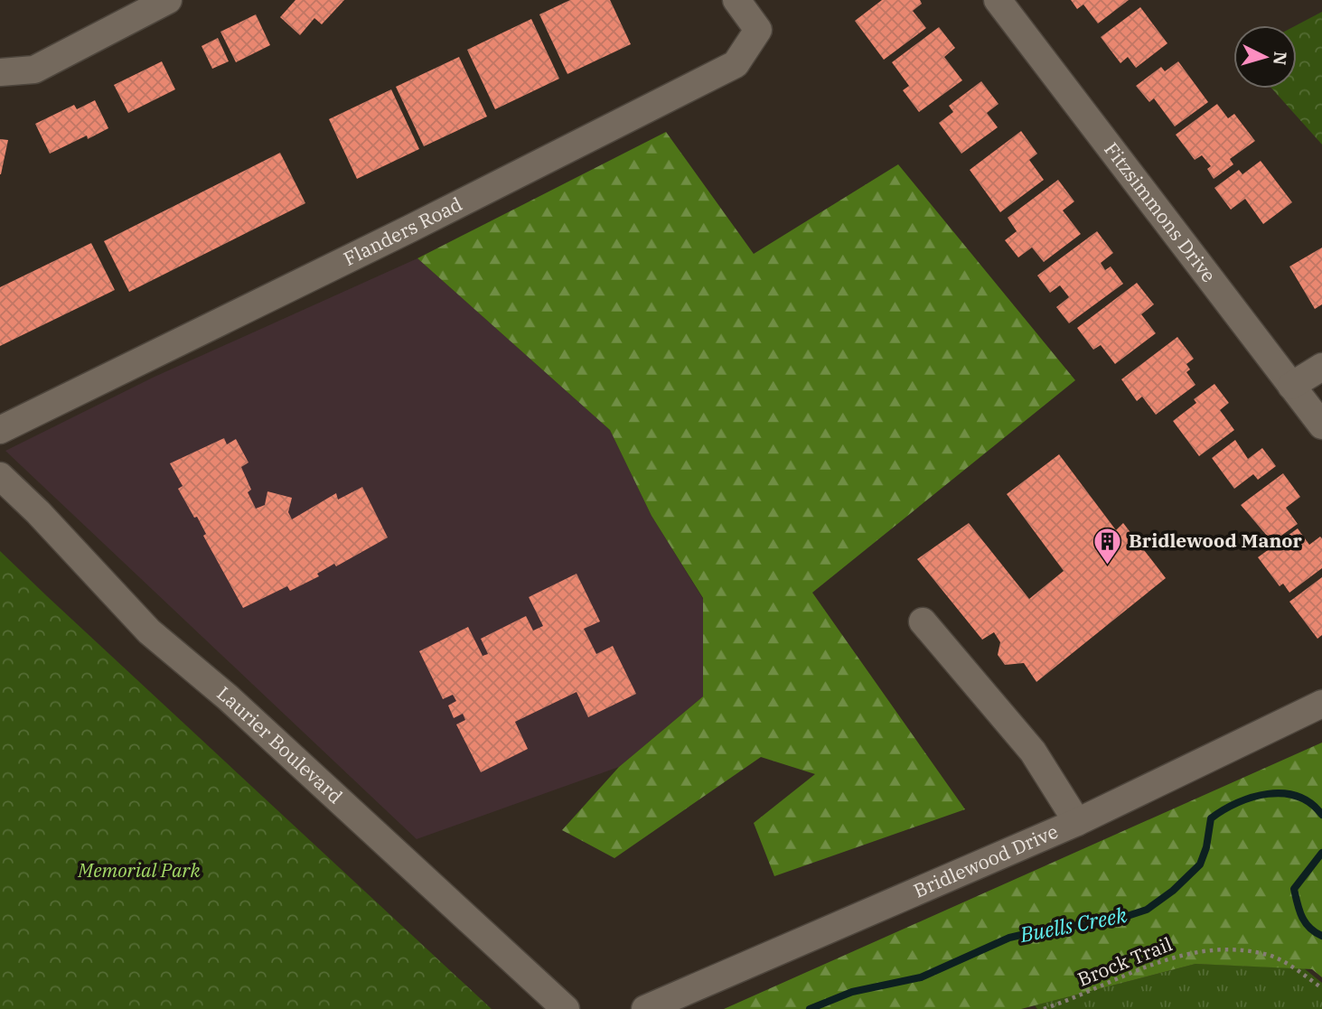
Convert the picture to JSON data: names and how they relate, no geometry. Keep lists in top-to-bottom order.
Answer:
{
  "streets": {
    "street": [
      "Fitzsimmons Drive",
      "Flanders Road",
      "Laurier Boulevard",
      "Bridlewood Drive"
    ],
    "path": ["Brock Trail"]
  },
  "water": ["Buells Creek"],
  "parks": ["Memorial Park"],
  "places": {
    "building": ["Bridlewood Manor"]
  },
  "north": "right"
}
